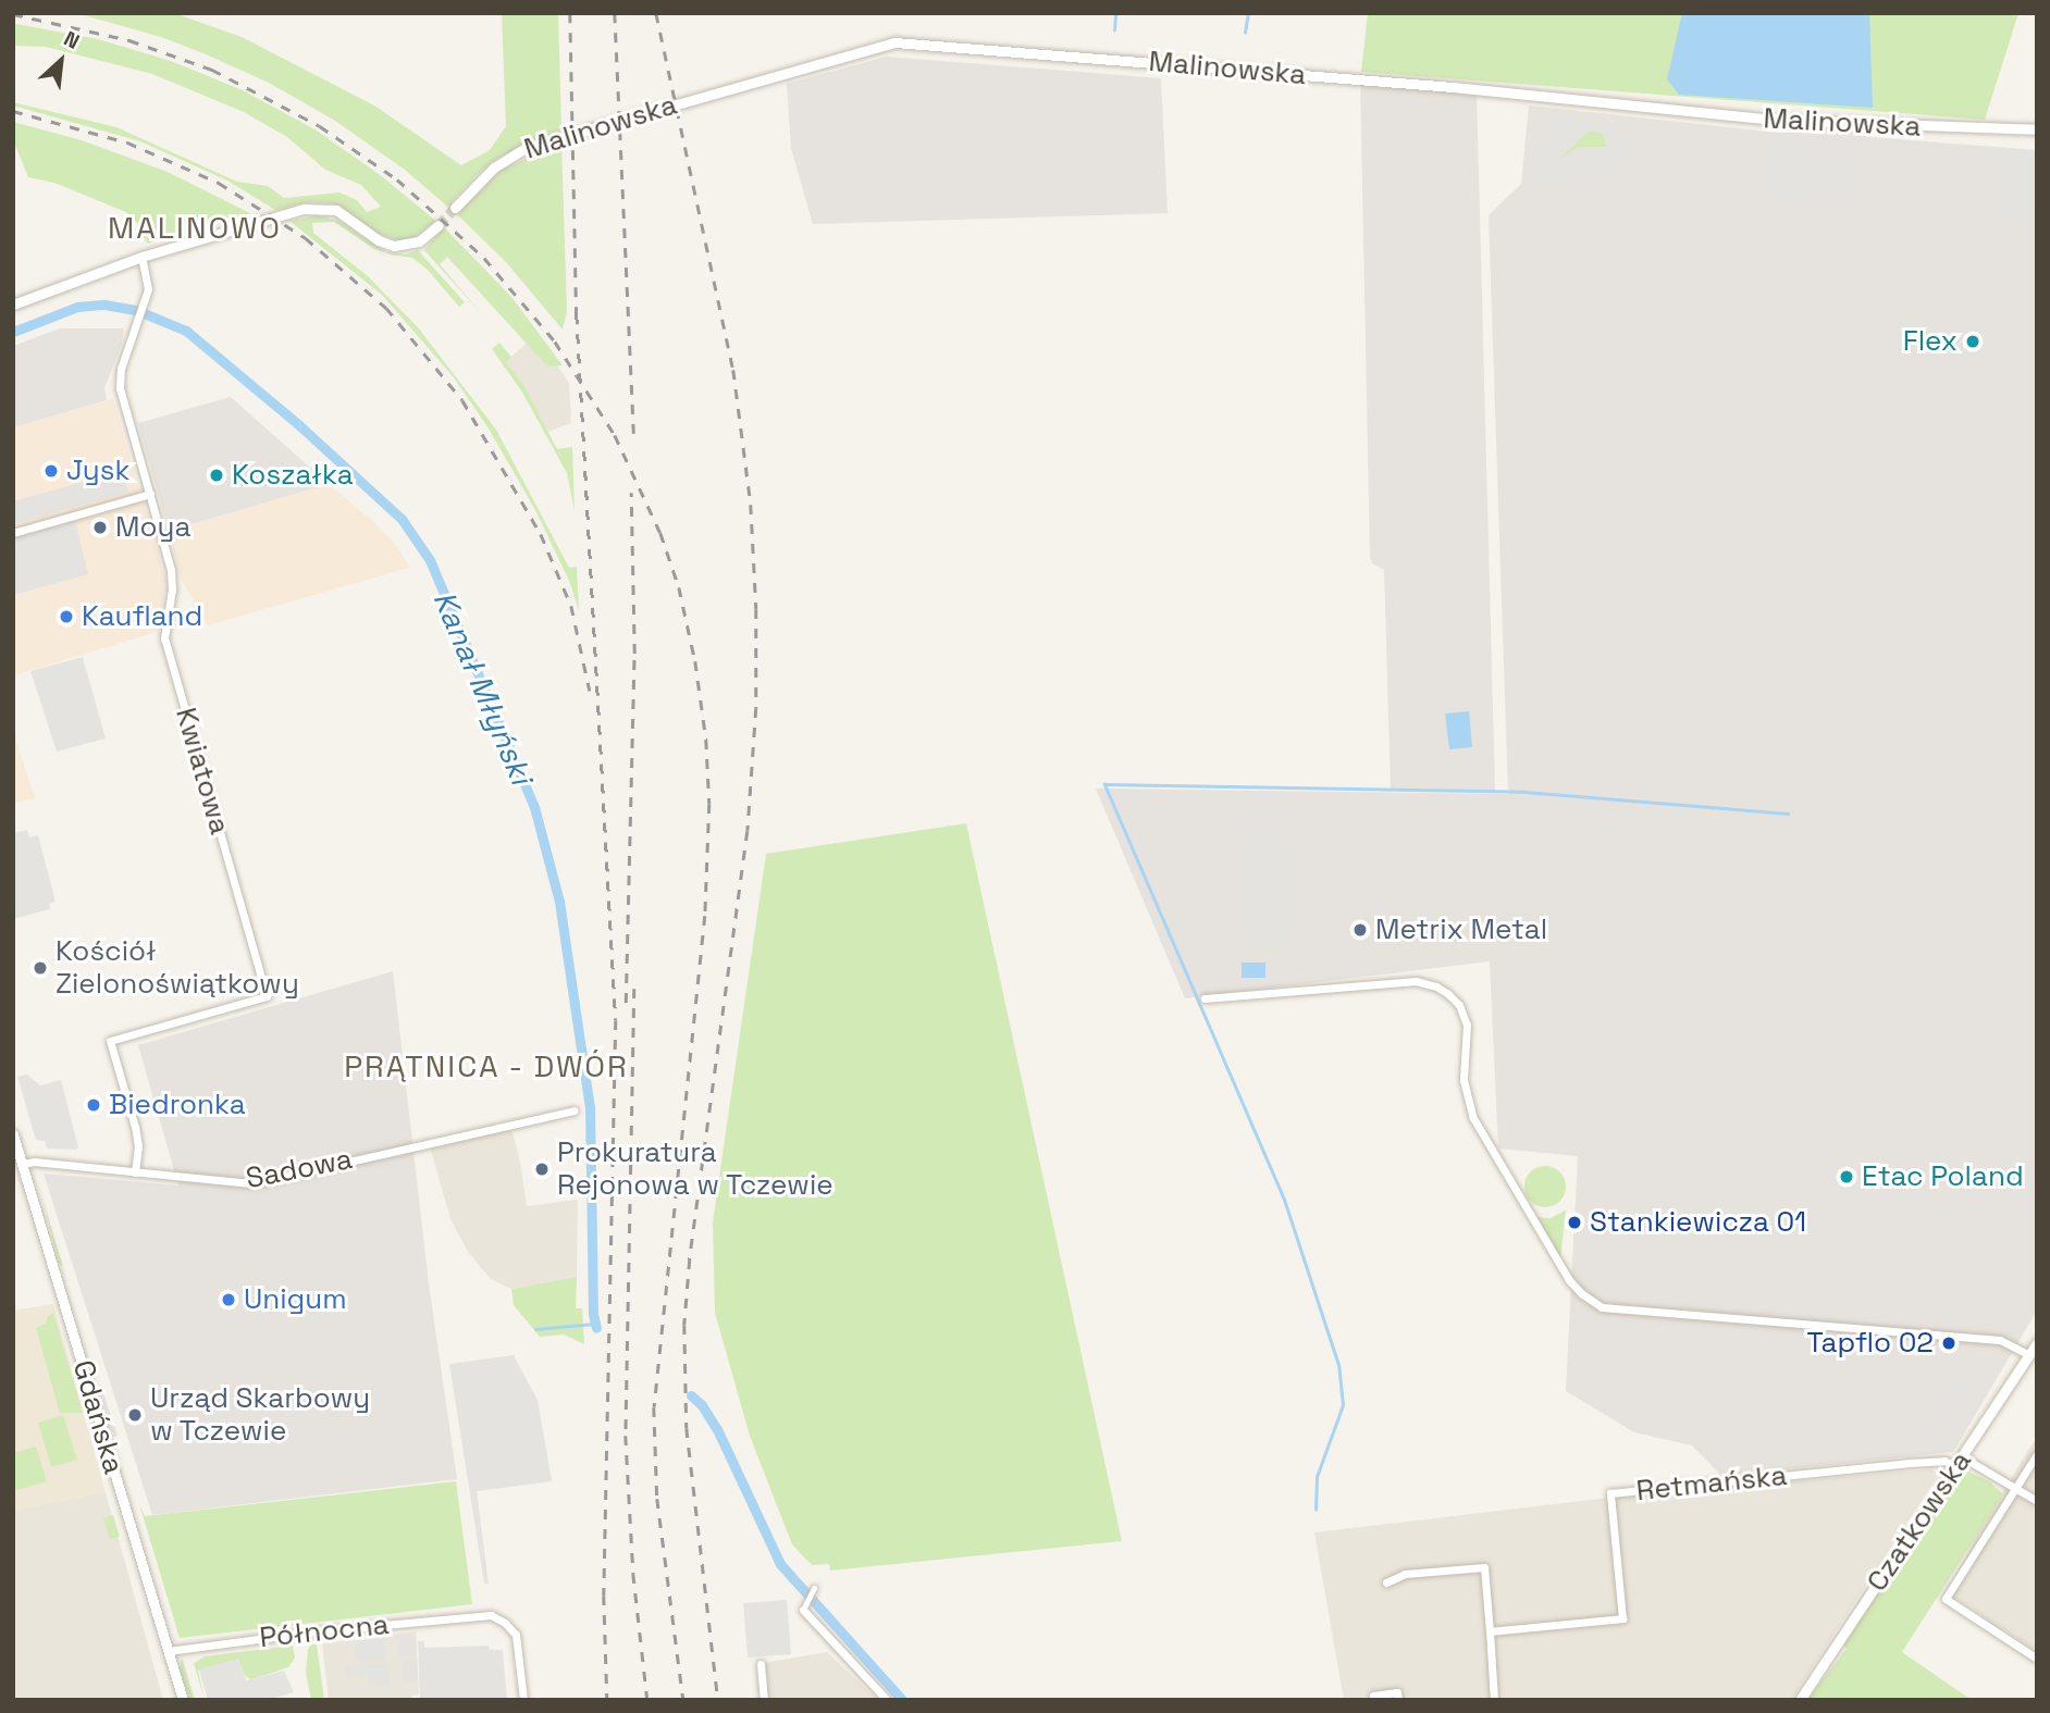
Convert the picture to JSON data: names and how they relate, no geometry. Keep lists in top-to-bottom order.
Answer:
{
  "streets": {
    "street": [
      "Malinowska",
      "Kwiatowa",
      "Sadowa",
      "Gdańska",
      "Retmańska",
      "Czatkowska",
      "Północna"
    ]
  },
  "crossings": [
    ["Kwiatowa", "Sadowa"],
    ["Sadowa", "Gdańska"],
    ["Gdańska", "Północna"],
    ["Retmańska", "Czatkowska"]
  ],
  "districts": ["MALINOWO", "PRĄTNICA - DWÓR"],
  "water": ["Kanał Młyński"],
  "places": [
    "Flex",
    "Jysk",
    "Koszałka",
    "Moya",
    "Kaufland",
    "Metrix Metal",
    "Kościół Zielonoświątkowy",
    "Biedronka",
    "Prokuratura Rejonowa w Tczewie",
    "Etac Poland",
    "Stankiewicza 01",
    "Unigum",
    "Tapflo 02",
    "Urząd Skarbowy w Tczewie"
  ],
  "north": "top right"
}
